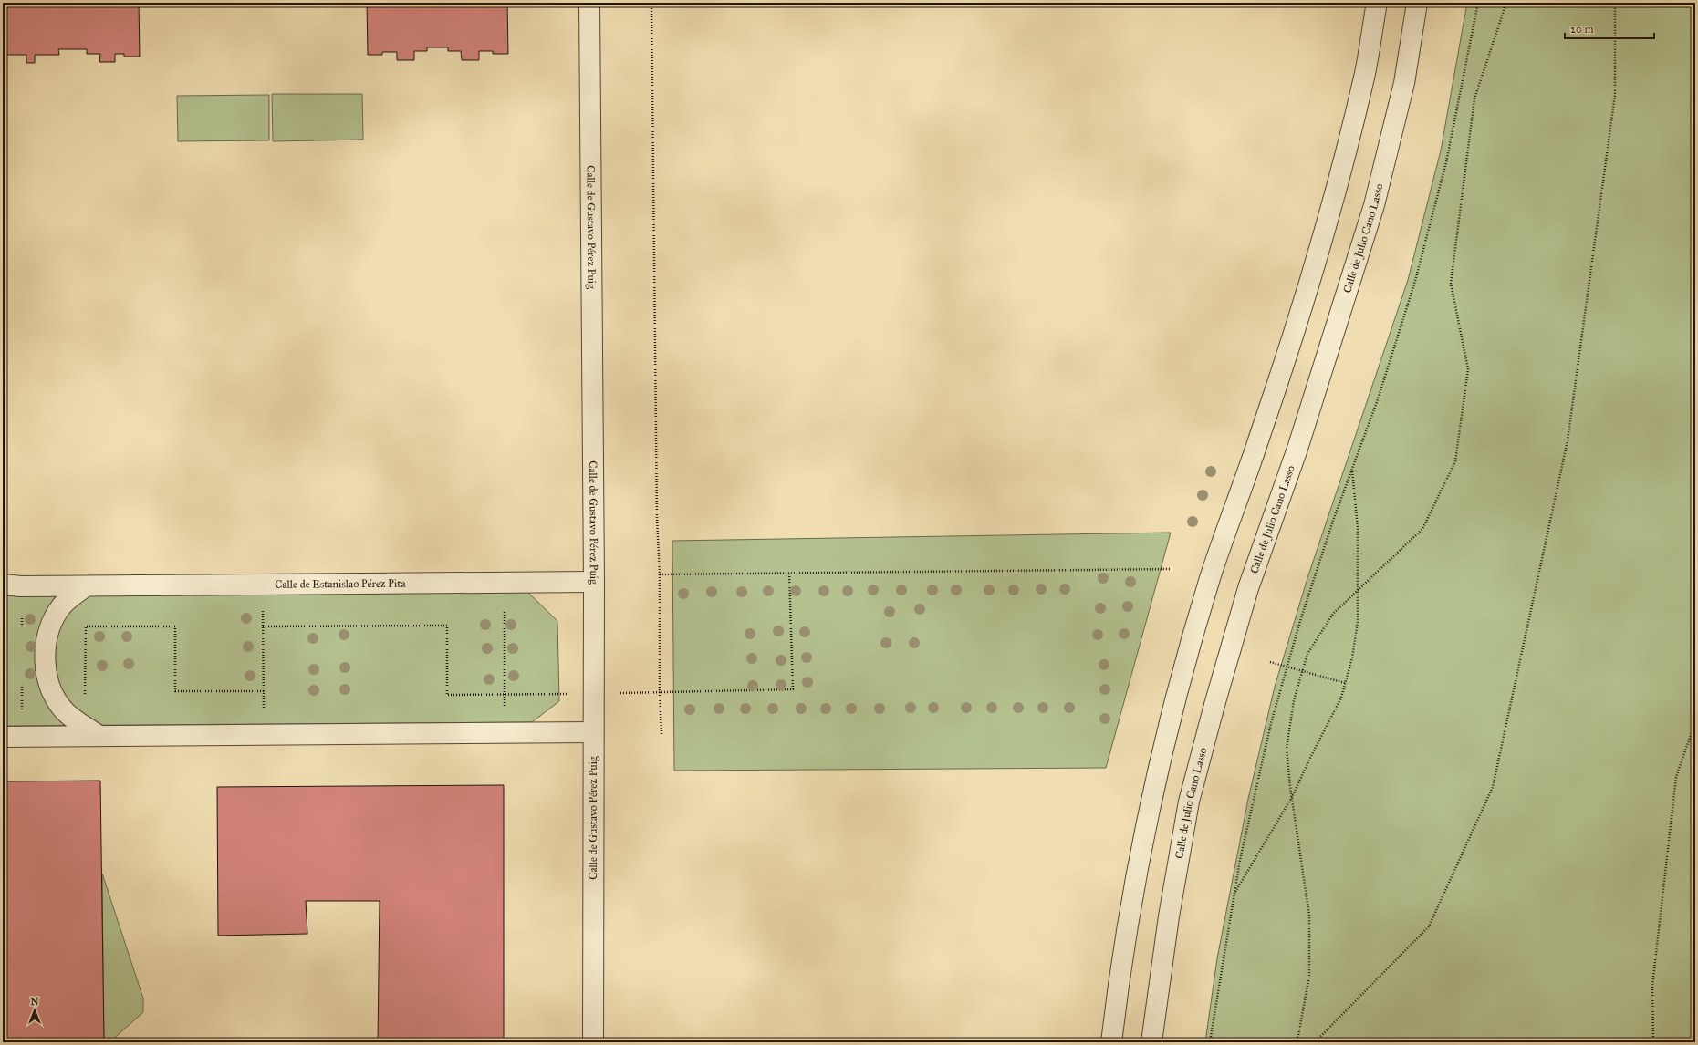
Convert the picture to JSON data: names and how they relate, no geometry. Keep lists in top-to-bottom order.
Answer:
{
  "streets": {
    "street": ["Calle de Gustavo Pérez Puig", "Calle de Julio Cano Lasso", "Calle de Estanislao Pérez Pita"]
  },
  "crossings": [
    ["Calle de Gustavo Pérez Puig", "Calle de Estanislao Pérez Pita"]
  ],
  "scale_bar": "20 m",
  "north": "top"
}
